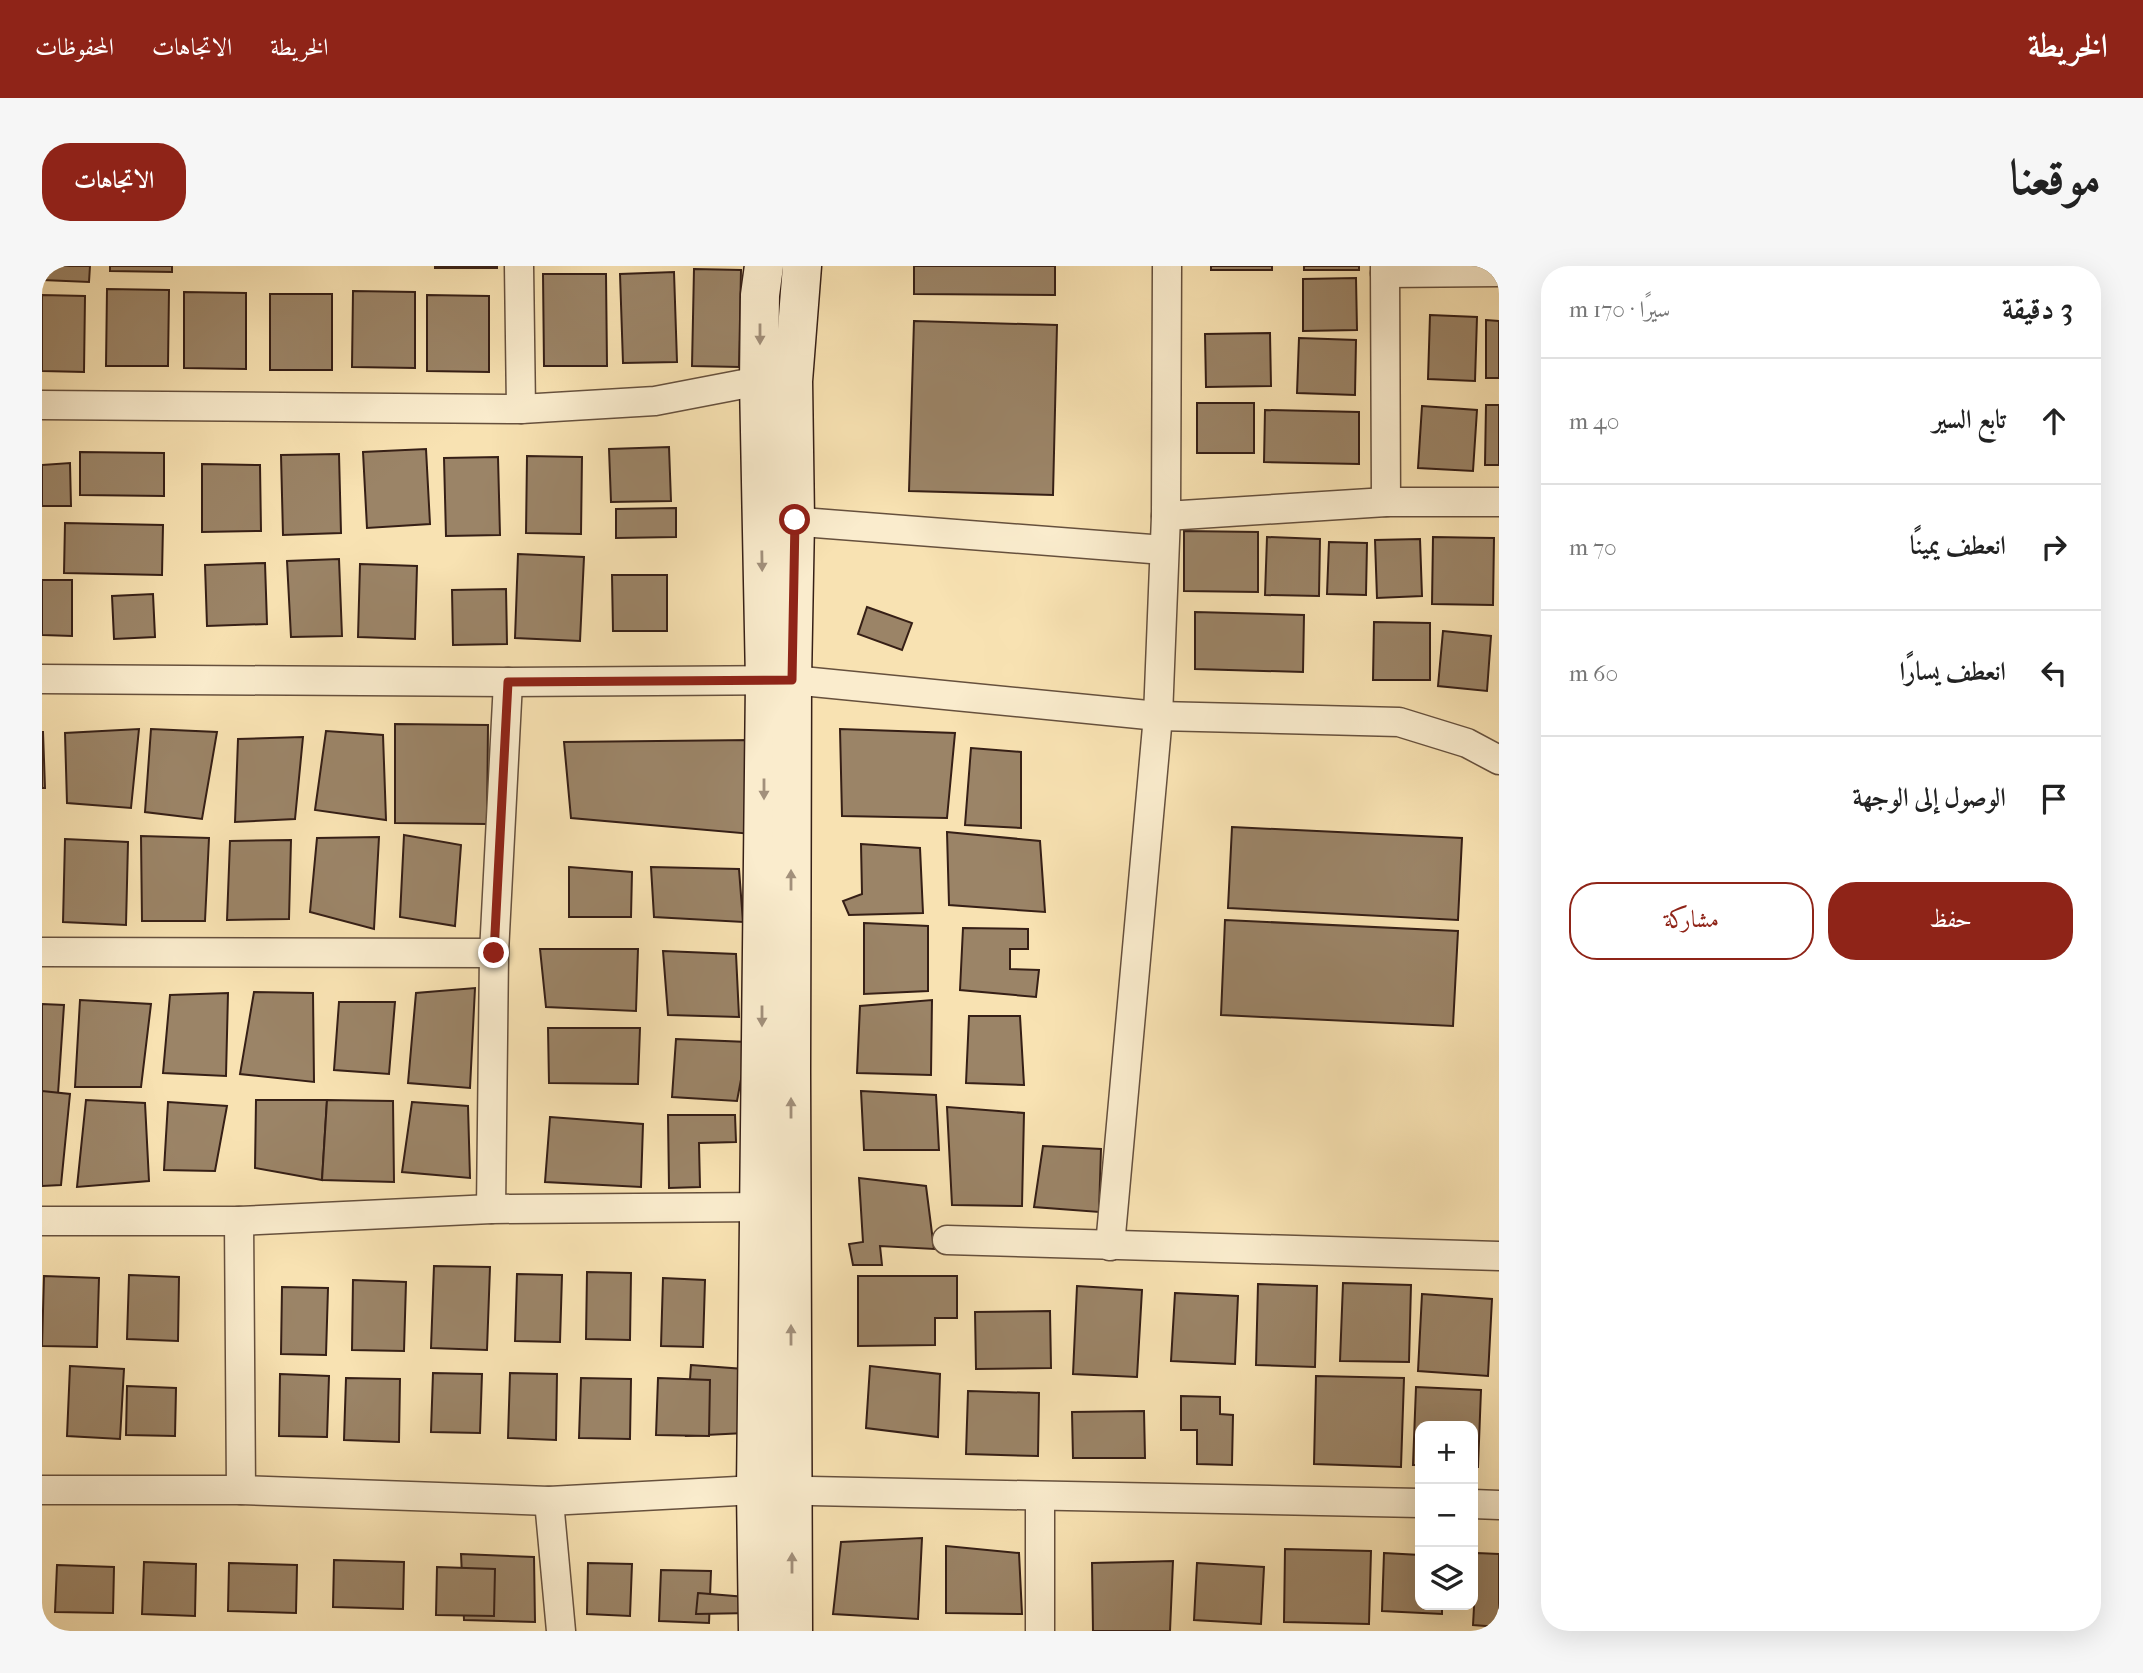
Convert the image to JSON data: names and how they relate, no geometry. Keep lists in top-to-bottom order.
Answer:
{
  "page": {
    "header": "الخريطة",
    "nav": ["الخريطة", "الاتجاهات", "المحفوظات"],
    "title": "موقعنا",
    "buttons": [
      "الاتجاهات",
      ["حفظ", "مشاركة"]
    ],
    "heading": ["3 دقيقة", "سيرًا · 170 m"],
    "list": [
      ["تابع السير", "40 m"],
      ["انعطف يمينًا", "70 m"],
      ["انعطف يسارًا", "60 m"],
      "الوصول إلى الوجهة"
    ],
    "map_buttons": ["+", "−"]
  }
}
